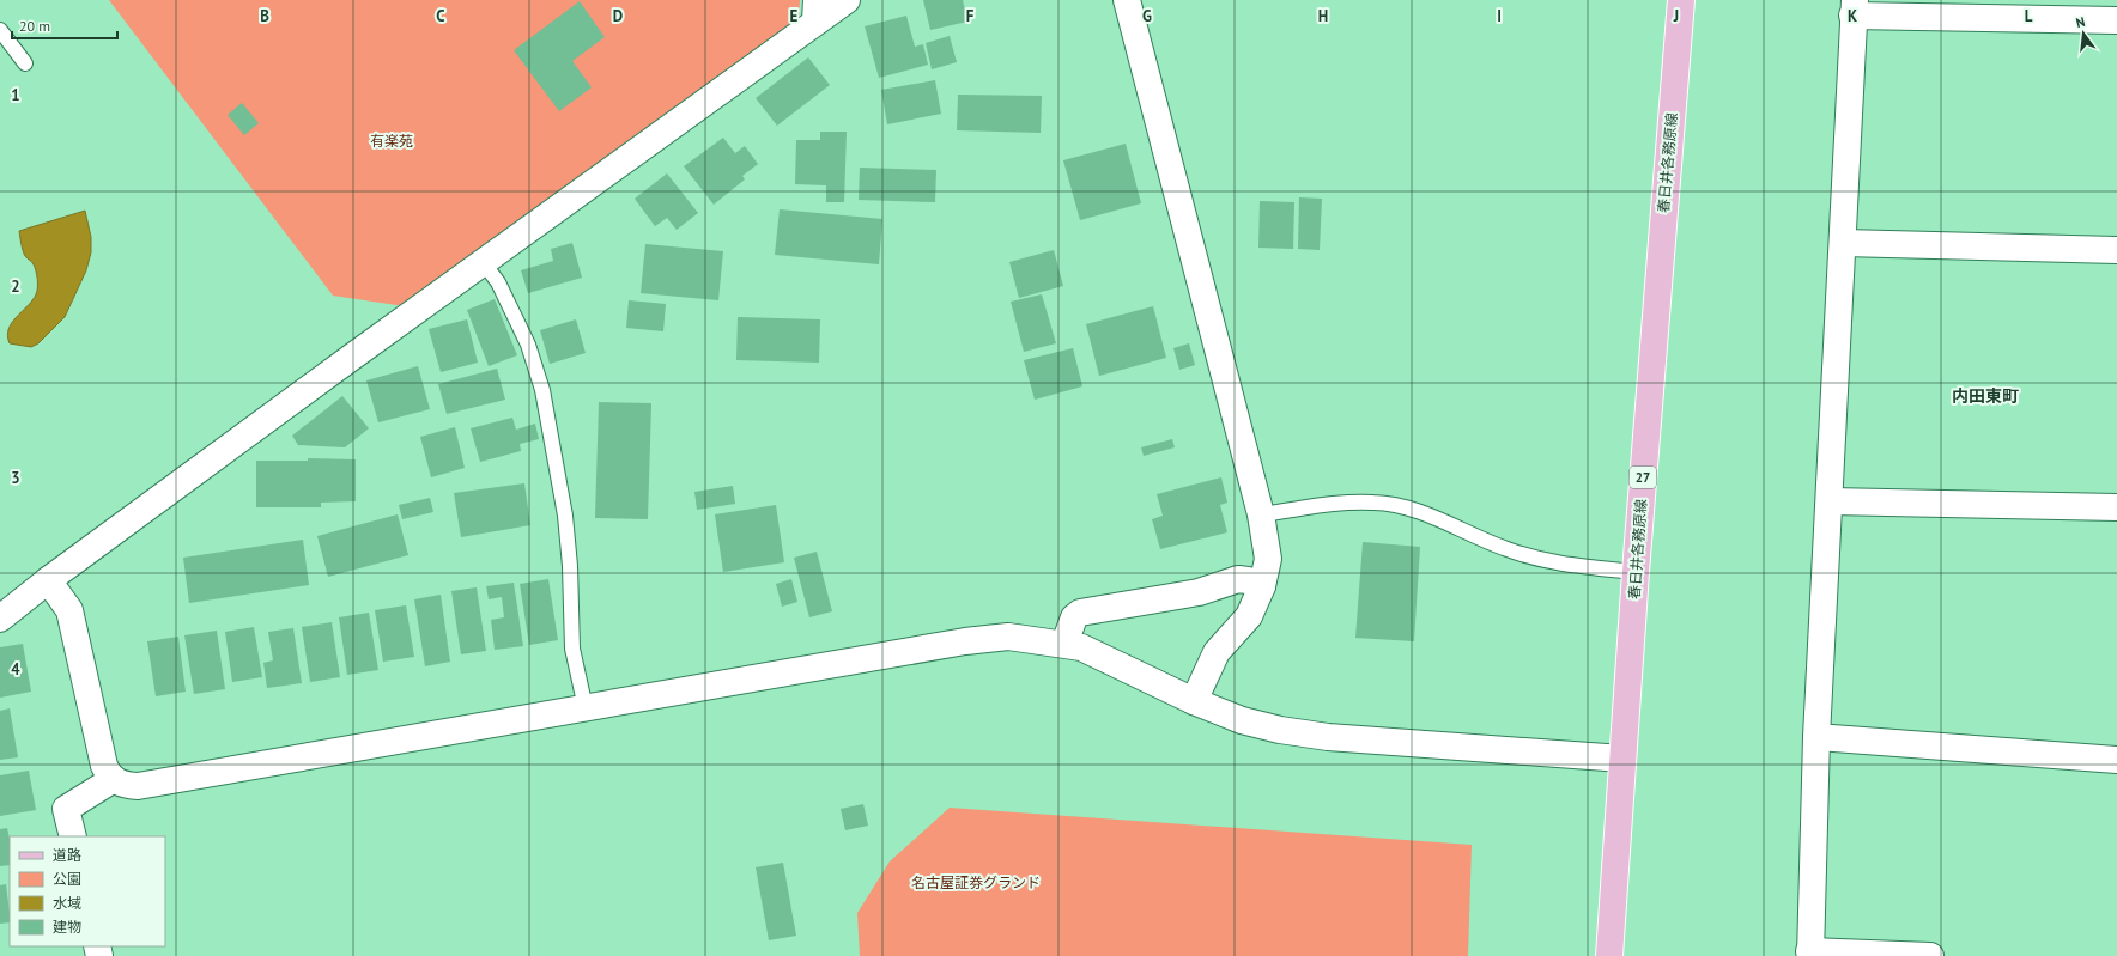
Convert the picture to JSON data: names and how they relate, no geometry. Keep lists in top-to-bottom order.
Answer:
{
  "streets": {
    "main road": ["春日井各務原線", "27"]
  },
  "districts": ["内田東町"],
  "parks": ["有楽苑", "名古屋証券グランド"],
  "legend": [
    "道路",
    "公園",
    "水域",
    "建物"
  ],
  "scale_bar": "20 m",
  "north": "top",
  "grid": {
    "columns": [
      "B",
      "C",
      "D",
      "E",
      "F",
      "G",
      "H",
      "I",
      "J",
      "K",
      "L"
    ],
    "rows": [
      "1",
      "2",
      "3",
      "4"
    ]
  }
}
